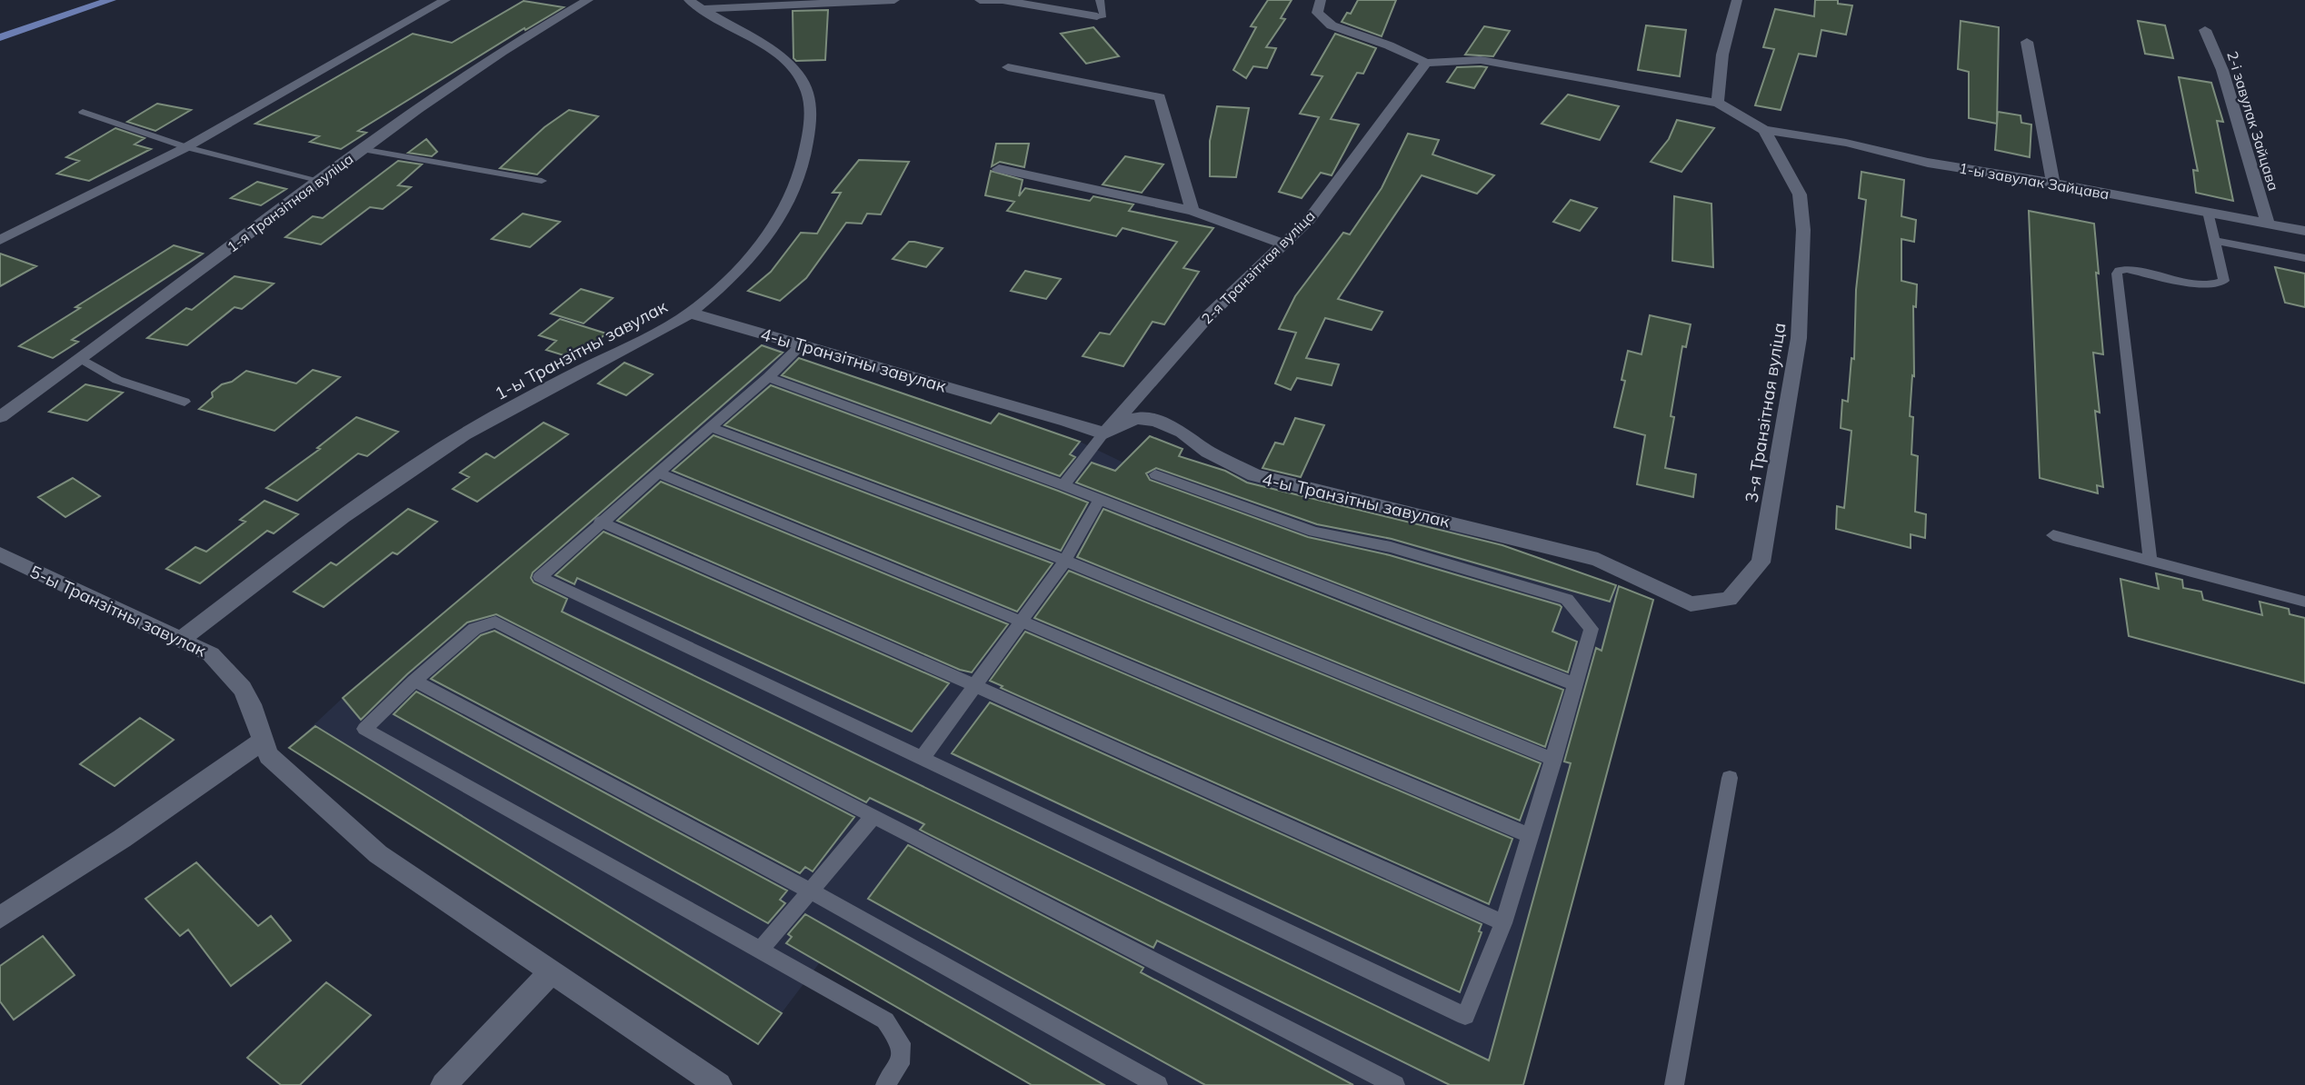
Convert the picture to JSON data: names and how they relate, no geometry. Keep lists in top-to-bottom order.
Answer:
{
  "streets": {
    "street": [
      "2-і завулак Зайцава",
      "1-ы завулак Зайцава",
      "1-я Транзітная вуліца",
      "2-я Транзітная вуліца",
      "1-ы Транзітны завулак",
      "4-ы Транзітны завулак",
      "3-я Транзітная вуліца",
      "5-ы Транзітны завулак"
    ]
  },
  "crossings": [
    ["2-і завулак Зайцава", "1-ы завулак Зайцава"],
    ["1-ы завулак Зайцава", "3-я Транзітная вуліца"],
    ["2-я Транзітная вуліца", "4-ы Транзітны завулак"],
    ["1-ы Транзітны завулак", "4-ы Транзітны завулак"],
    ["1-ы Транзітны завулак", "5-ы Транзітны завулак"],
    ["4-ы Транзітны завулак", "3-я Транзітная вуліца"]
  ]
}
